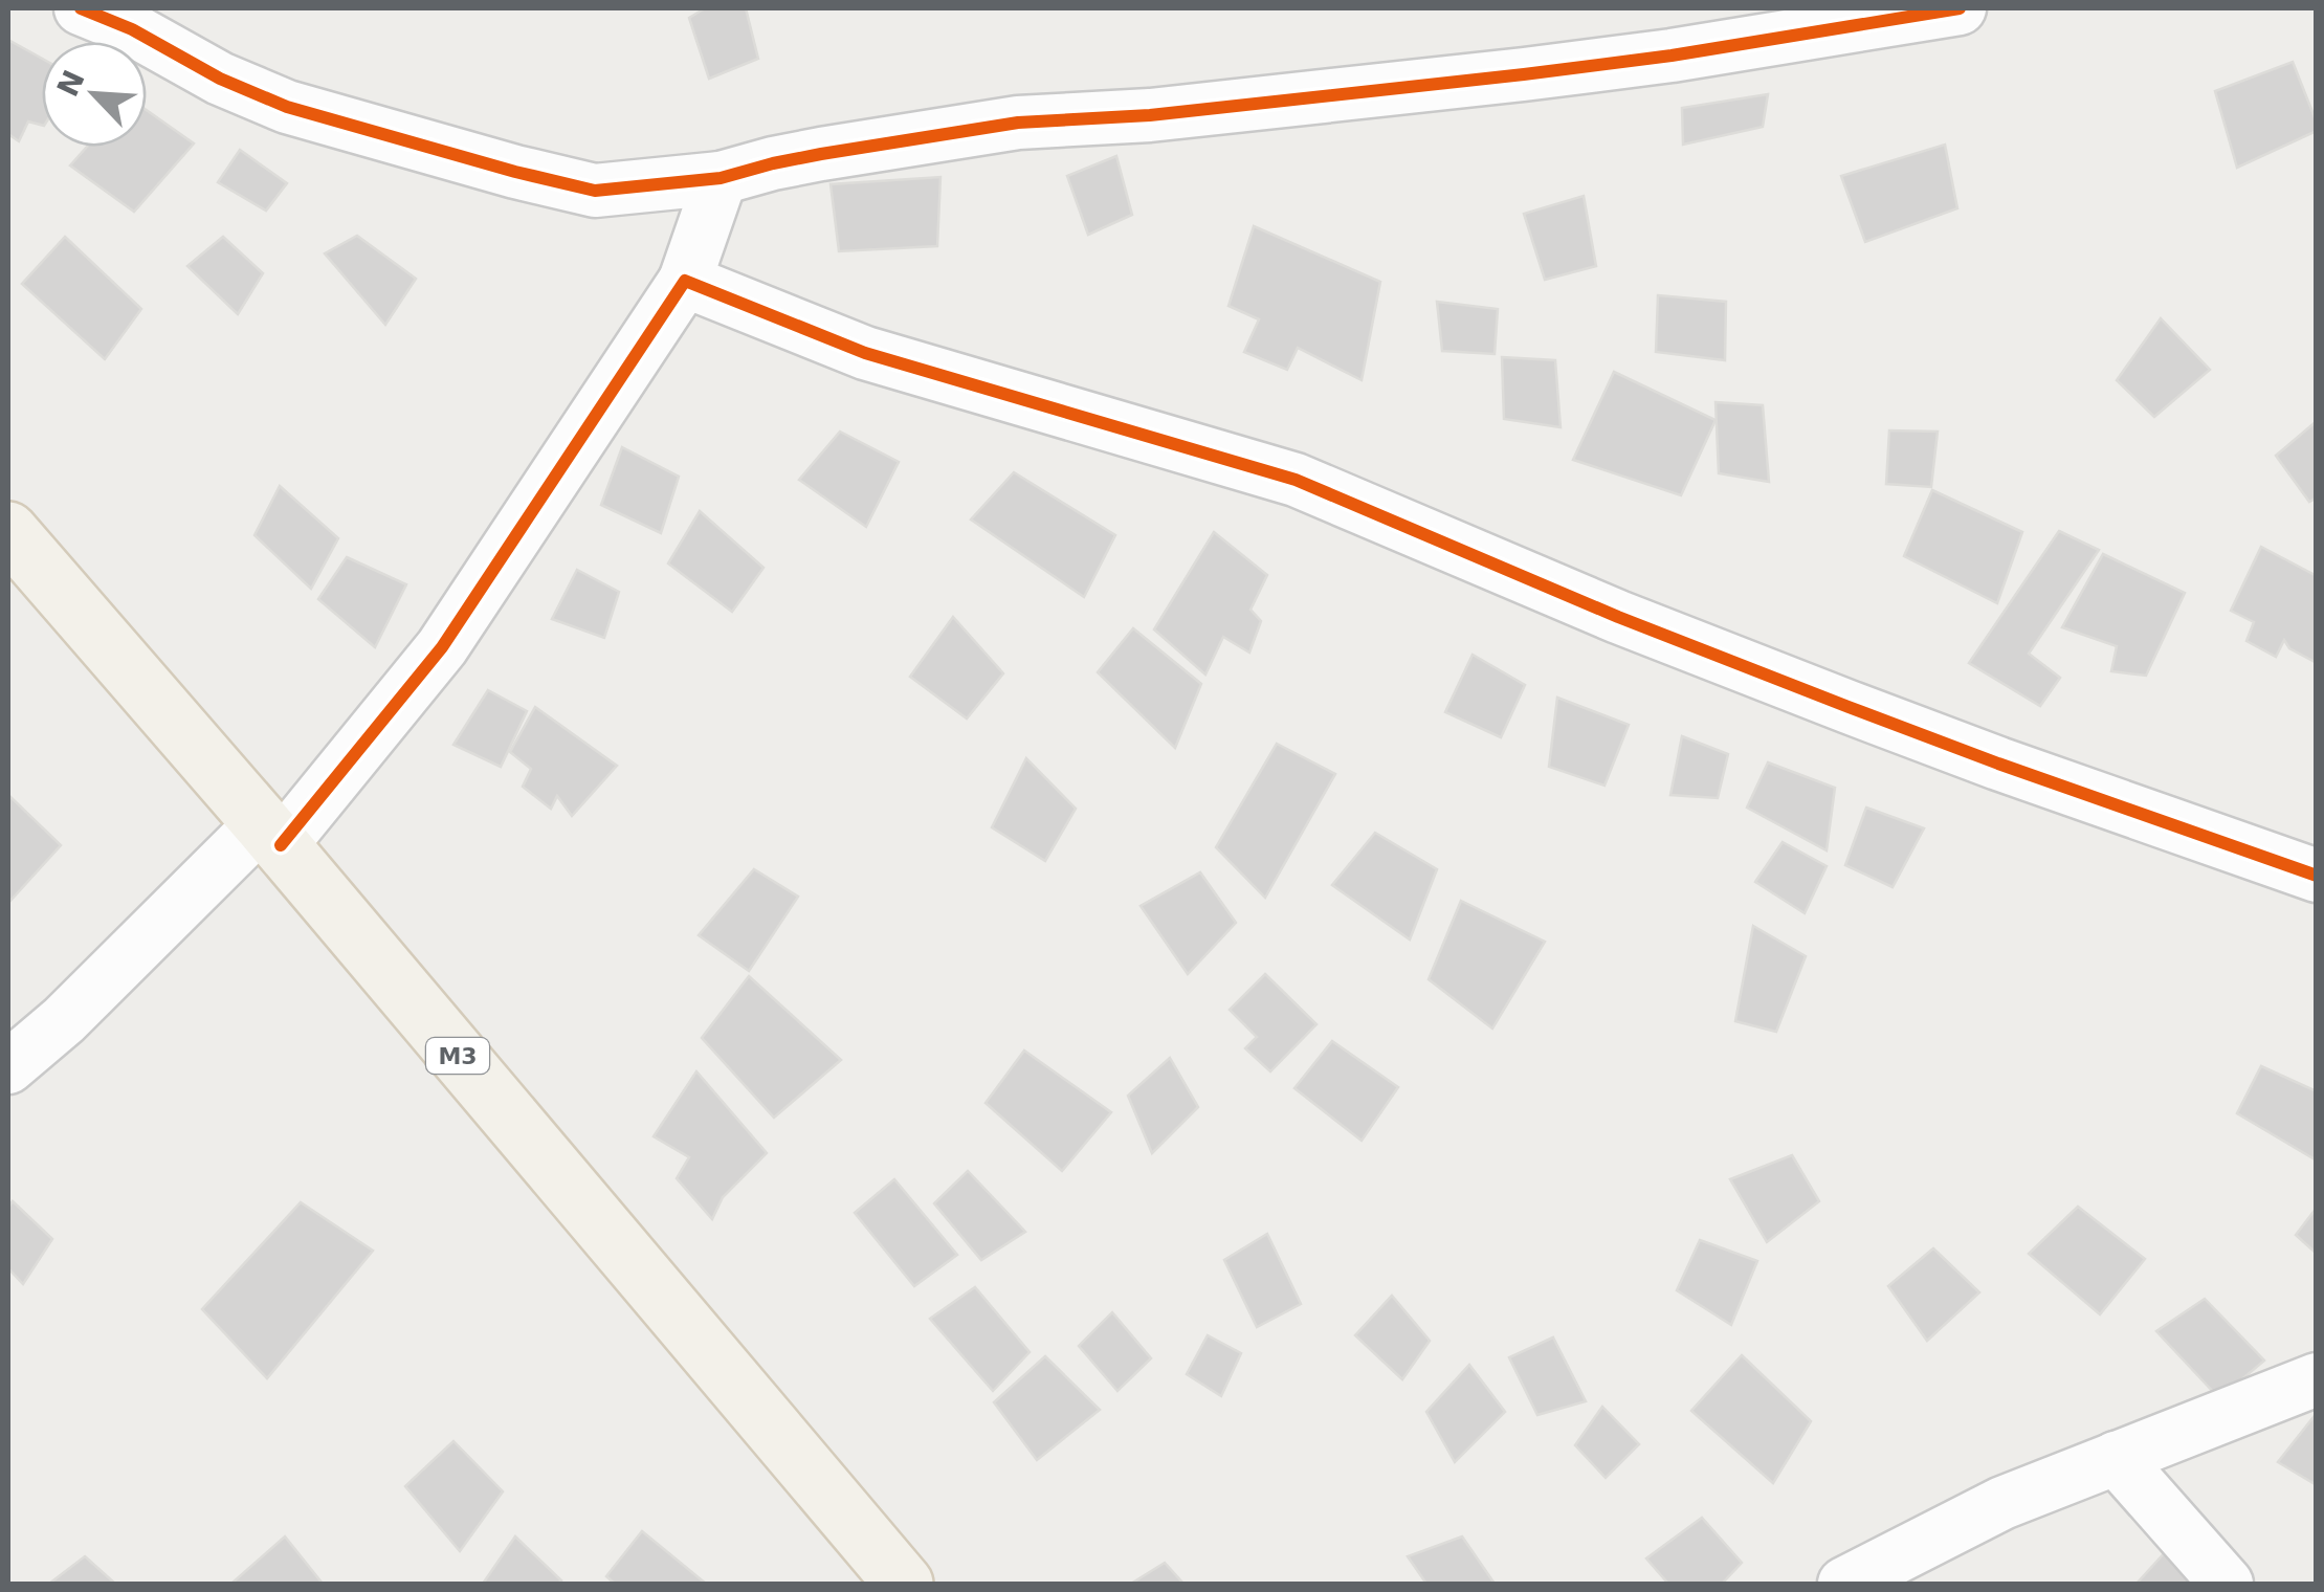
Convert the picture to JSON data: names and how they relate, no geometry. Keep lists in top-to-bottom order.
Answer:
{
  "streets": {
    "main road": ["M3"]
  },
  "north": "top left"
}
